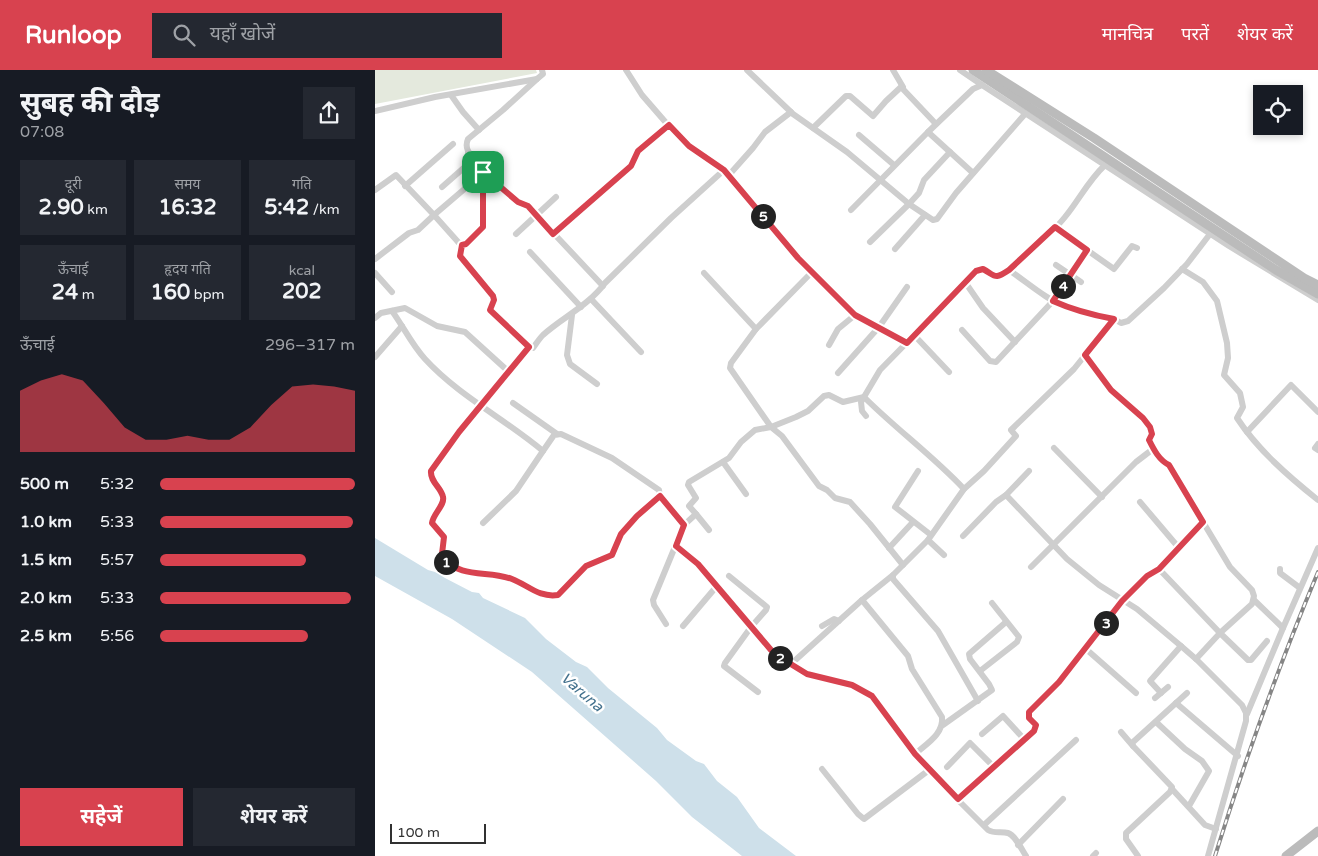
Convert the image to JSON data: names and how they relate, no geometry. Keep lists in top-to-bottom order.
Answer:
{
  "water": ["Varuna"],
  "scale_bar": "100 m",
  "page": {
    "header": "Runloop",
    "search": "यहाँ खोजें",
    "nav": ["मानचित्र", "परतें", "शेयर करें"],
    "heading": ["सुबह की दौड़", "07:08"],
    "stats": [
      ["दूरी", "2.90 km"],
      ["समय", "16:32"],
      ["गति", "5:42 /km"],
      ["ऊँचाई", "24 m"],
      ["हृदय गति", "160 bpm"],
      ["kcal", "202"]
    ],
    "pins": [
      "5",
      "4",
      "1",
      "3",
      "2"
    ],
    "chart": ["ऊँचाई", "296–317 m"],
    "list": [
      {
        "name": "500 m",
        "note": "5:32"
      },
      {
        "name": "1.0 km",
        "note": "5:33"
      },
      {
        "name": "1.5 km",
        "note": "5:57"
      },
      {
        "name": "2.0 km",
        "note": "5:33"
      },
      {
        "name": "2.5 km",
        "note": "5:56"
      }
    ],
    "buttons": ["सहेजें", "शेयर करें"],
    "scale": "100 m"
  }
}
